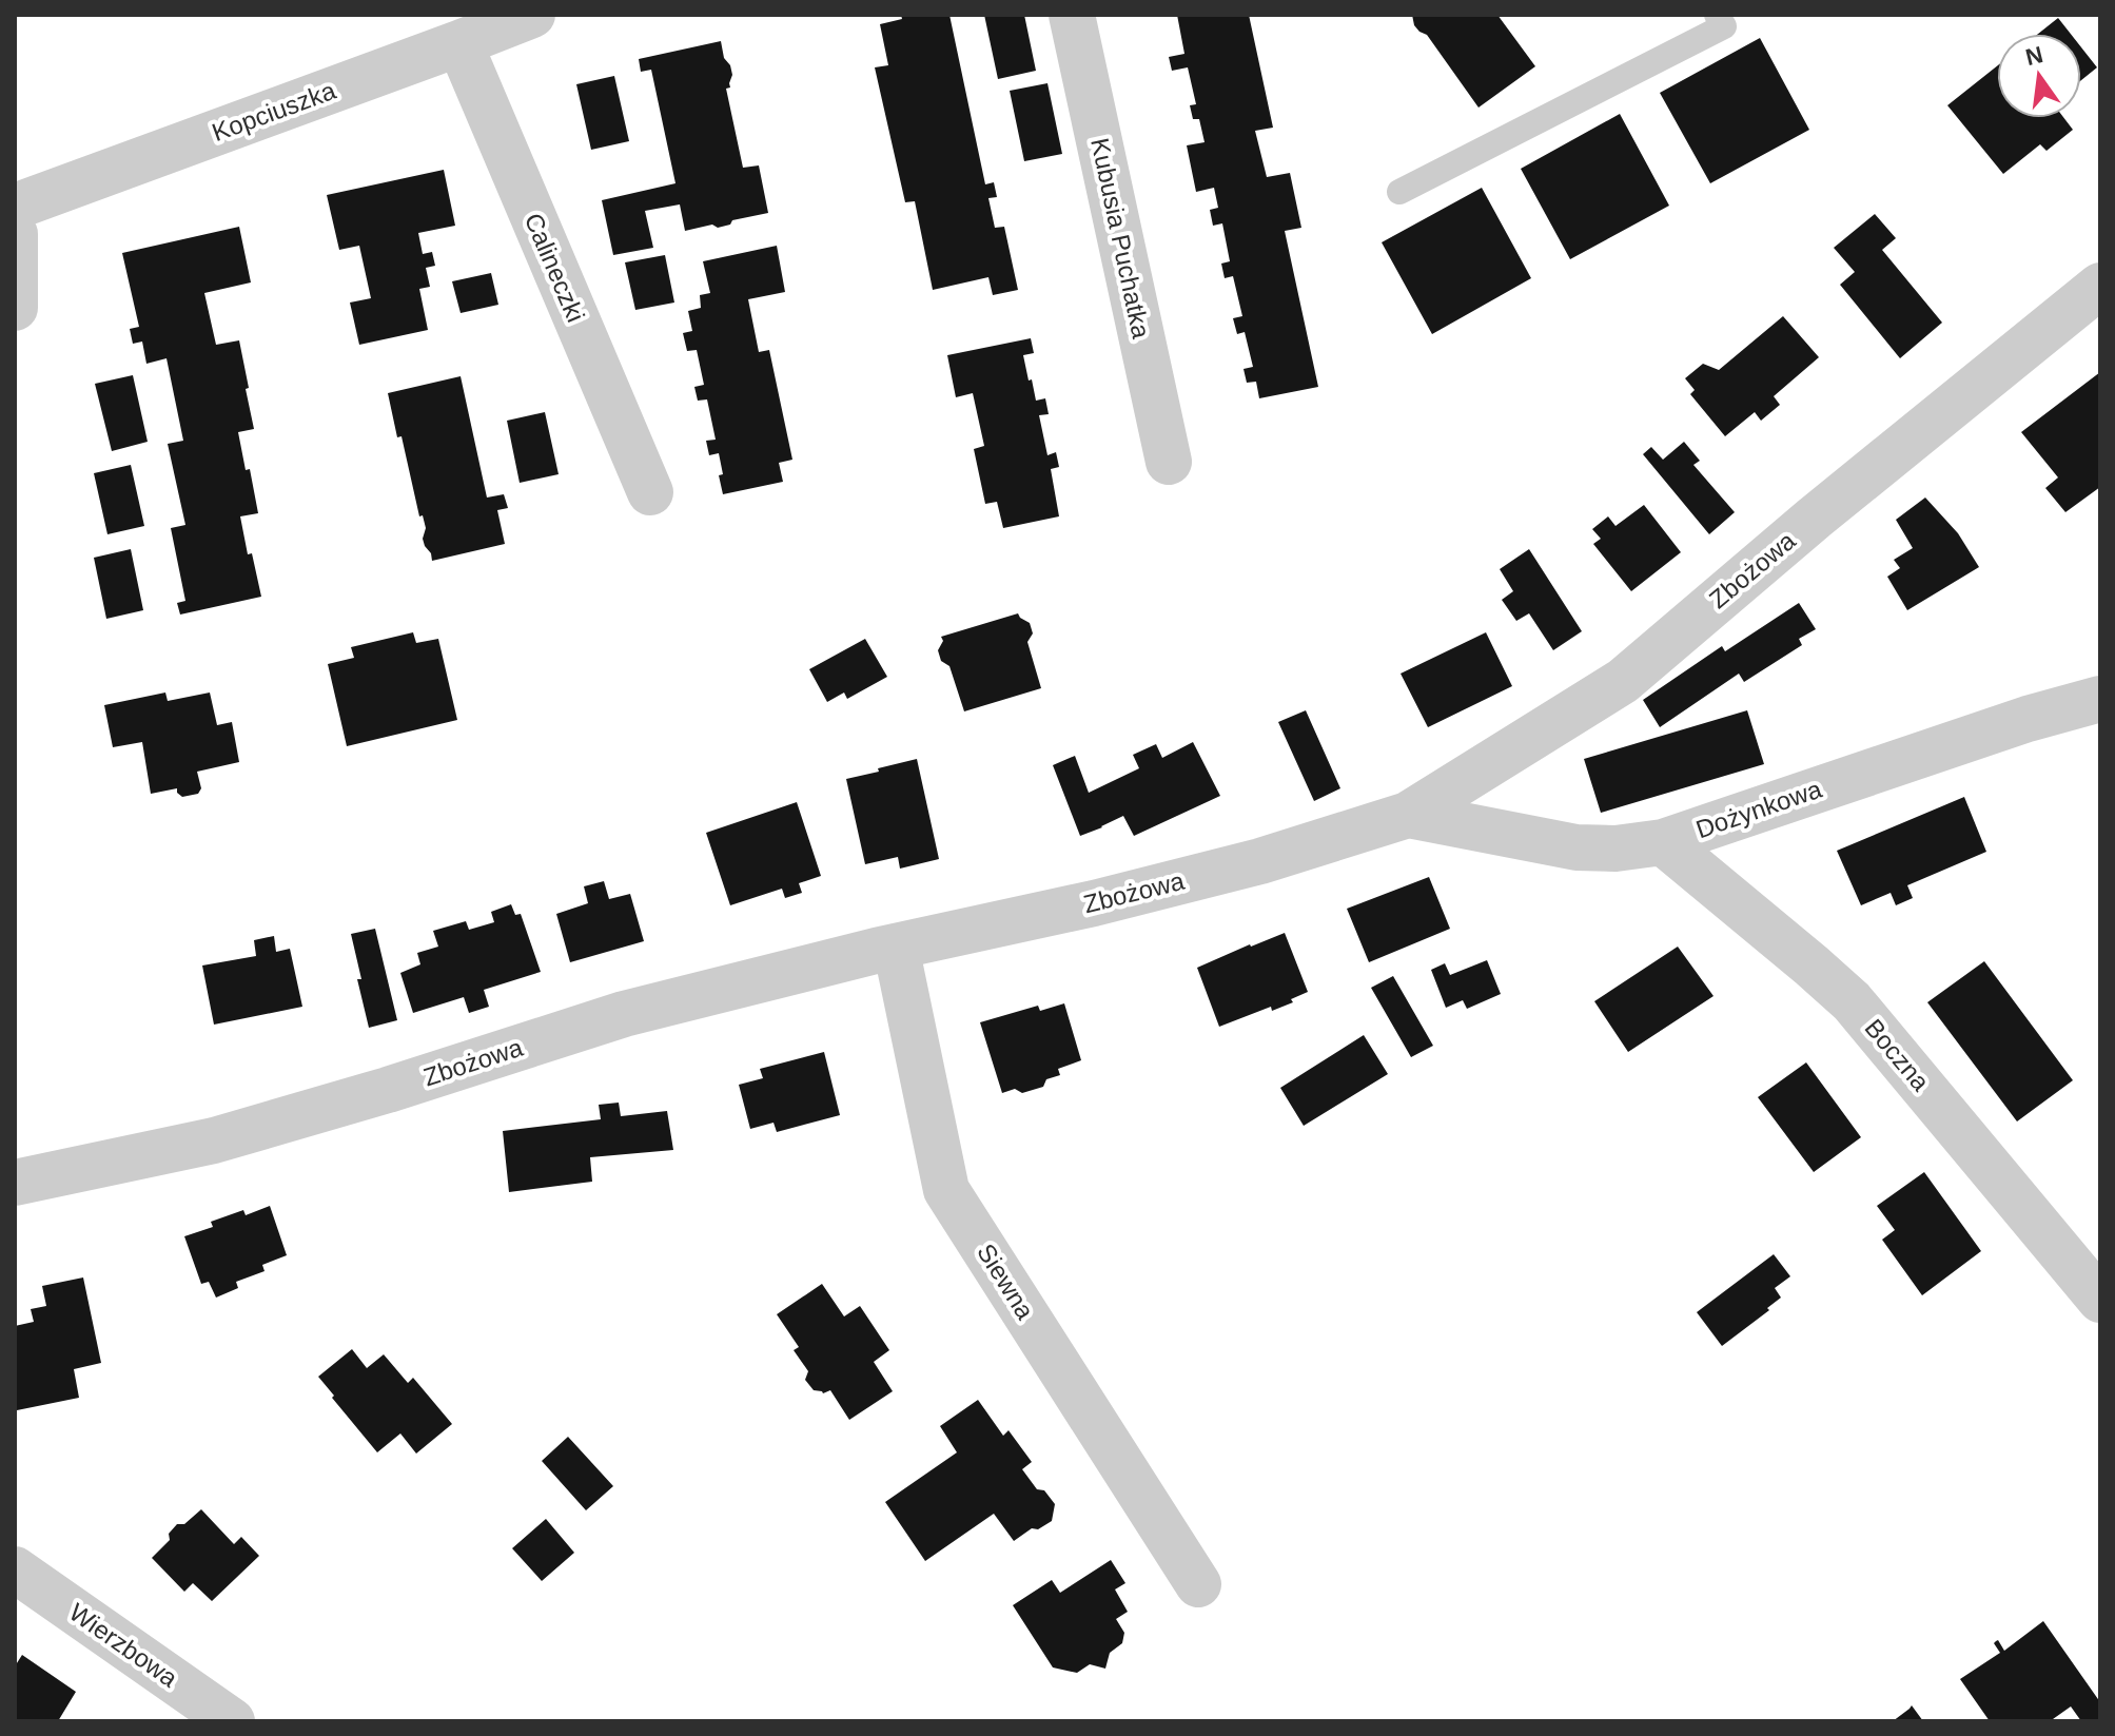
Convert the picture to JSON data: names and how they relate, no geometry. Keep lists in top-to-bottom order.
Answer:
{
  "streets": {
    "street": [
      "Kopciuszka",
      "Kubusia Puchatka",
      "Calineczki",
      "Zbożowa",
      "Dożynkowa",
      "Boczna",
      "Siewna",
      "Wierzbowa"
    ]
  },
  "crossings": [
    ["Kopciuszka", "Calineczki"],
    ["Zbożowa", "Dożynkowa"],
    ["Zbożowa", "Siewna"],
    ["Dożynkowa", "Boczna"]
  ],
  "north": "top"
}
